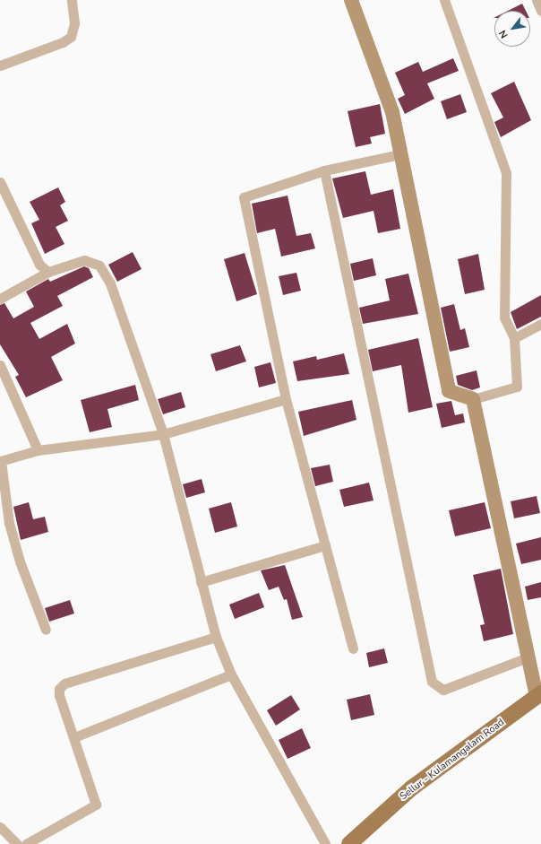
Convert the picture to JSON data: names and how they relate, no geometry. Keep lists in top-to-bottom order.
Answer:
{
  "streets": {
    "main road": ["Sellur - Kulamangalam Road"]
  },
  "north": "bottom left"
}
